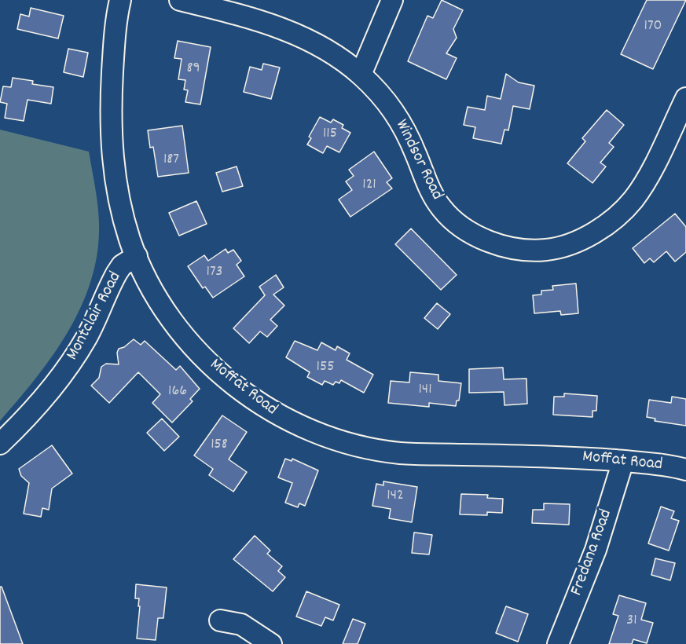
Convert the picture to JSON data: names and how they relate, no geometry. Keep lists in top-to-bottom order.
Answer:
{
  "streets": {
    "street": [
      "Windsor Road",
      "Montclair Road",
      "Moffat Road",
      "Fredana Road"
    ]
  },
  "crossings": [
    ["Montclair Road", "Moffat Road"],
    ["Moffat Road", "Fredana Road"]
  ],
  "house_numbers": [
    "170",
    "89",
    "115",
    "187",
    "121",
    "173",
    "155",
    "141",
    "166",
    "158",
    "142",
    "31"
  ]
}
